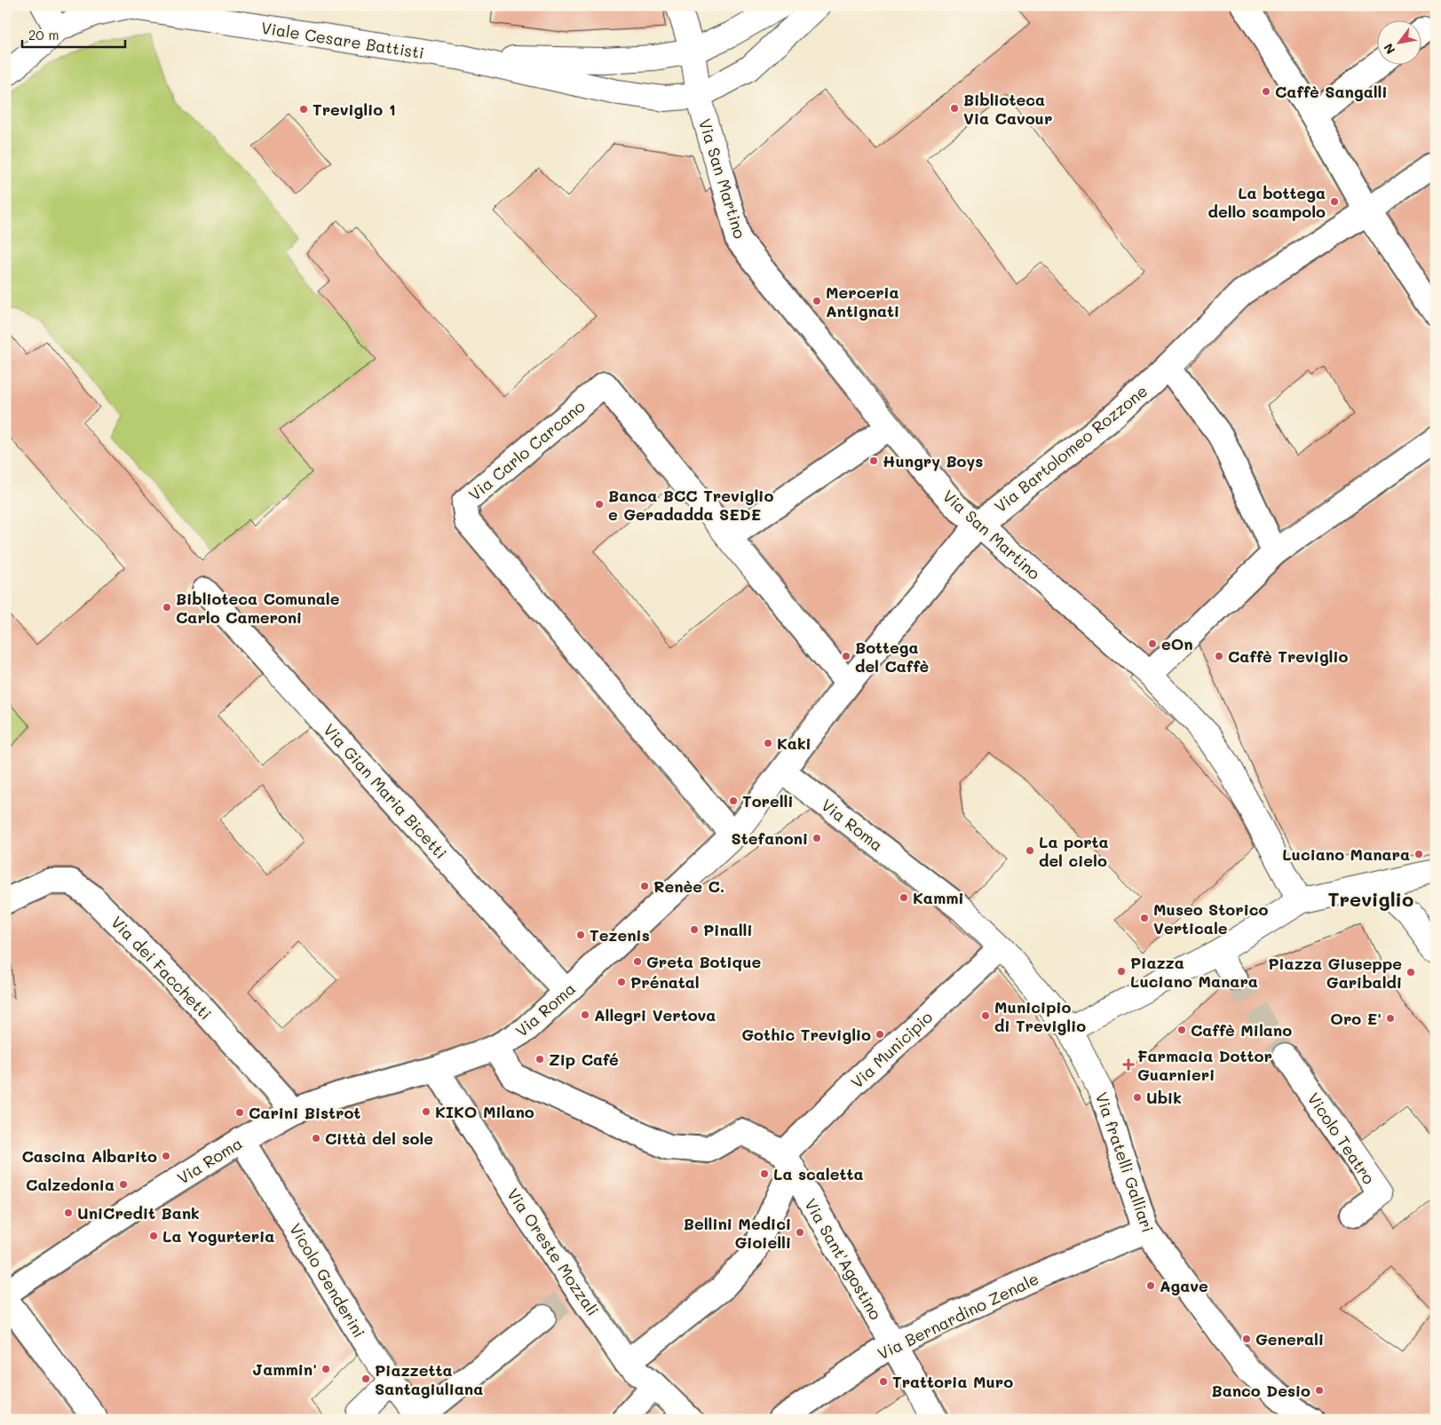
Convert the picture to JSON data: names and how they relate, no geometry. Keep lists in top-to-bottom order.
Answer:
{
  "streets": {
    "street": [
      "Viale Cesare Battisti",
      "Via San Martino",
      "Via Bartolomeo Rozzone",
      "Via Carlo Carcano",
      "Via Gian Maria Bicetti",
      "Via Roma",
      "Via dei Facchetti",
      "Via Municipio",
      "Vicolo Teatro",
      "Via fratelli Galliari",
      "Via Oreste Mozzali",
      "Via Sant'Agostino",
      "Vicolo Genderini",
      "Via Bernardino Zenale"
    ]
  },
  "crossings": [
    ["Viale Cesare Battisti", "Via San Martino"],
    ["Via San Martino", "Via Bartolomeo Rozzone"],
    ["Via Bartolomeo Rozzone", "Via Carlo Carcano"],
    ["Via Bartolomeo Rozzone", "Via Roma"],
    ["Via Carlo Carcano", "Via Roma"],
    ["Via Gian Maria Bicetti", "Via Roma"],
    ["Via Roma", "Via dei Facchetti"],
    ["Via Roma", "Via Municipio"],
    ["Via Roma", "Via Oreste Mozzali"],
    ["Via Roma", "Vicolo Genderini"],
    ["Via Municipio", "Via Oreste Mozzali"],
    ["Via Municipio", "Via Sant'Agostino"],
    ["Via fratelli Galliari", "Via Bernardino Zenale"],
    ["Via Sant'Agostino", "Via Bernardino Zenale"]
  ],
  "districts": ["Treviglio"],
  "places": {
    "other": [
      "Caffè Sangalli",
      "Biblioteca Via Cavour",
      "Treviglio 1",
      "La bottega dello scampolo",
      "Merceria Antignati",
      "Hungry Boys",
      "Banca BCC Treviglio e Geradadda SEDE",
      "Biblioteca Comunale Carlo Cameroni",
      "eOn",
      "Bottega del Caffè",
      "Caffè Treviglio",
      "Kaki",
      "Torelli",
      "Stefanoni",
      "La porta del cielo",
      "Luciano Manara",
      "Renèe C.",
      "Kammi",
      "Museo Storico Verticale",
      "Pinalli",
      "Tezenis",
      "Greta Botique",
      "Piazza Luciano Manara",
      "Piazza Giuseppe Garibaldi",
      "Prénatal",
      "Allegri Vertova",
      "Municipio di Treviglio",
      "Oro E'",
      "Caffè Milano",
      "Gothic Treviglio",
      "Zip Café",
      "Ubik",
      "KIKO Milano",
      "Carini Bistrot",
      "Città del sole",
      "Cascina Albarito",
      "La scaletta",
      "Calzedonia",
      "UniCredit Bank",
      "Bellini Medici Gioielli",
      "La Yogurteria",
      "Agave",
      "Generali",
      "Jammin'",
      "Piazzetta Santagiuliana",
      "Trattoria Muro",
      "Banco Desio"
    ],
    "health": ["Farmacia Dottor Guarnieri"]
  },
  "scale_bar": "20 m",
  "north": "bottom left"
}
